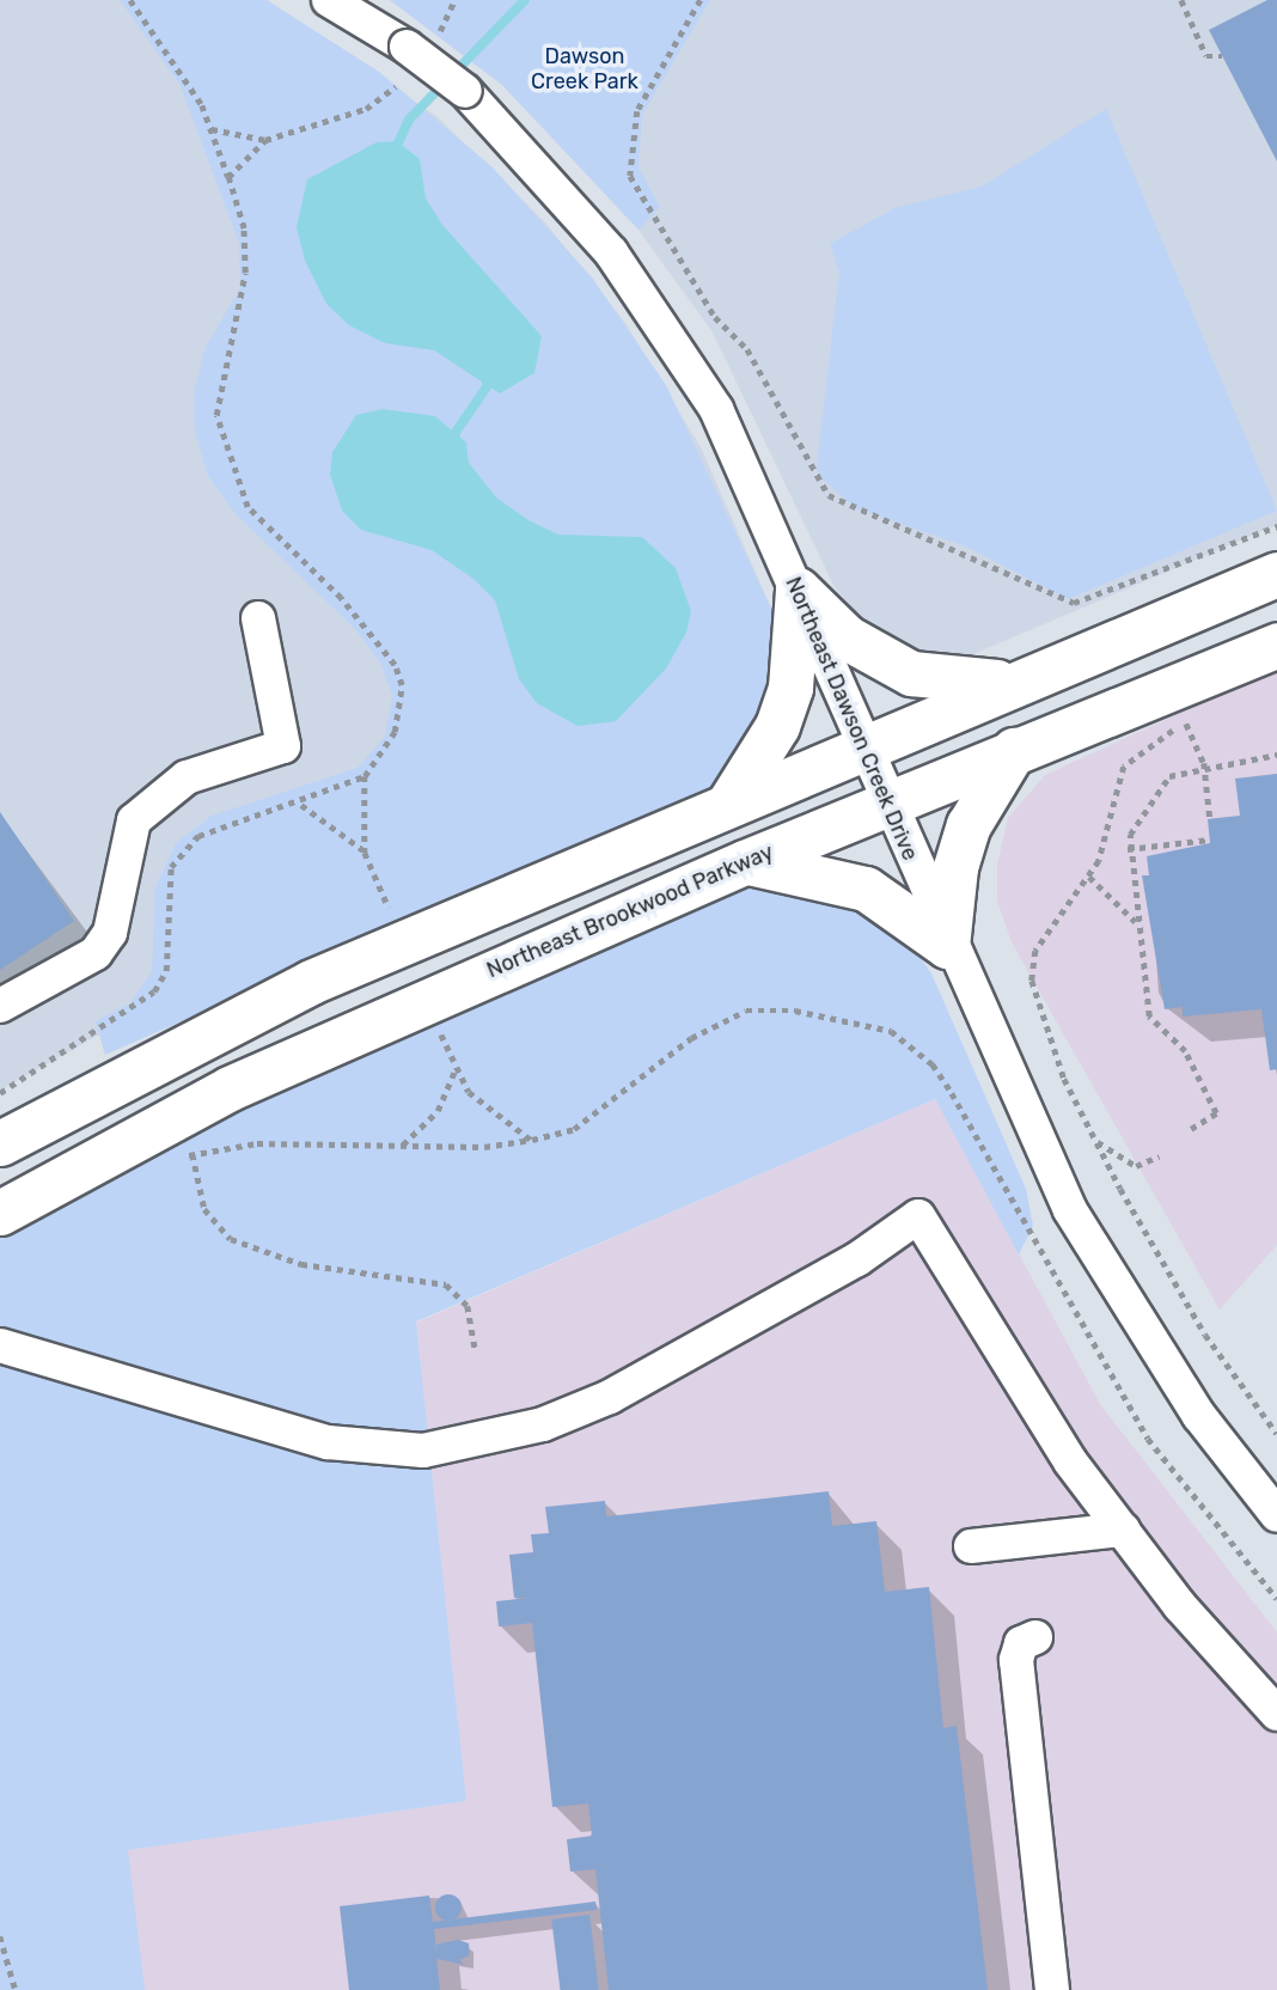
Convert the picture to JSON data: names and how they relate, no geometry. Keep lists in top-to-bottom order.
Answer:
{
  "streets": {
    "main road": ["Northeast Brookwood Parkway"],
    "street": ["Northeast Dawson Creek Drive"]
  },
  "crossings": [
    ["Northeast Dawson Creek Drive", "Northeast Brookwood Parkway"]
  ],
  "parks": ["Dawson Creek Park"]
}
